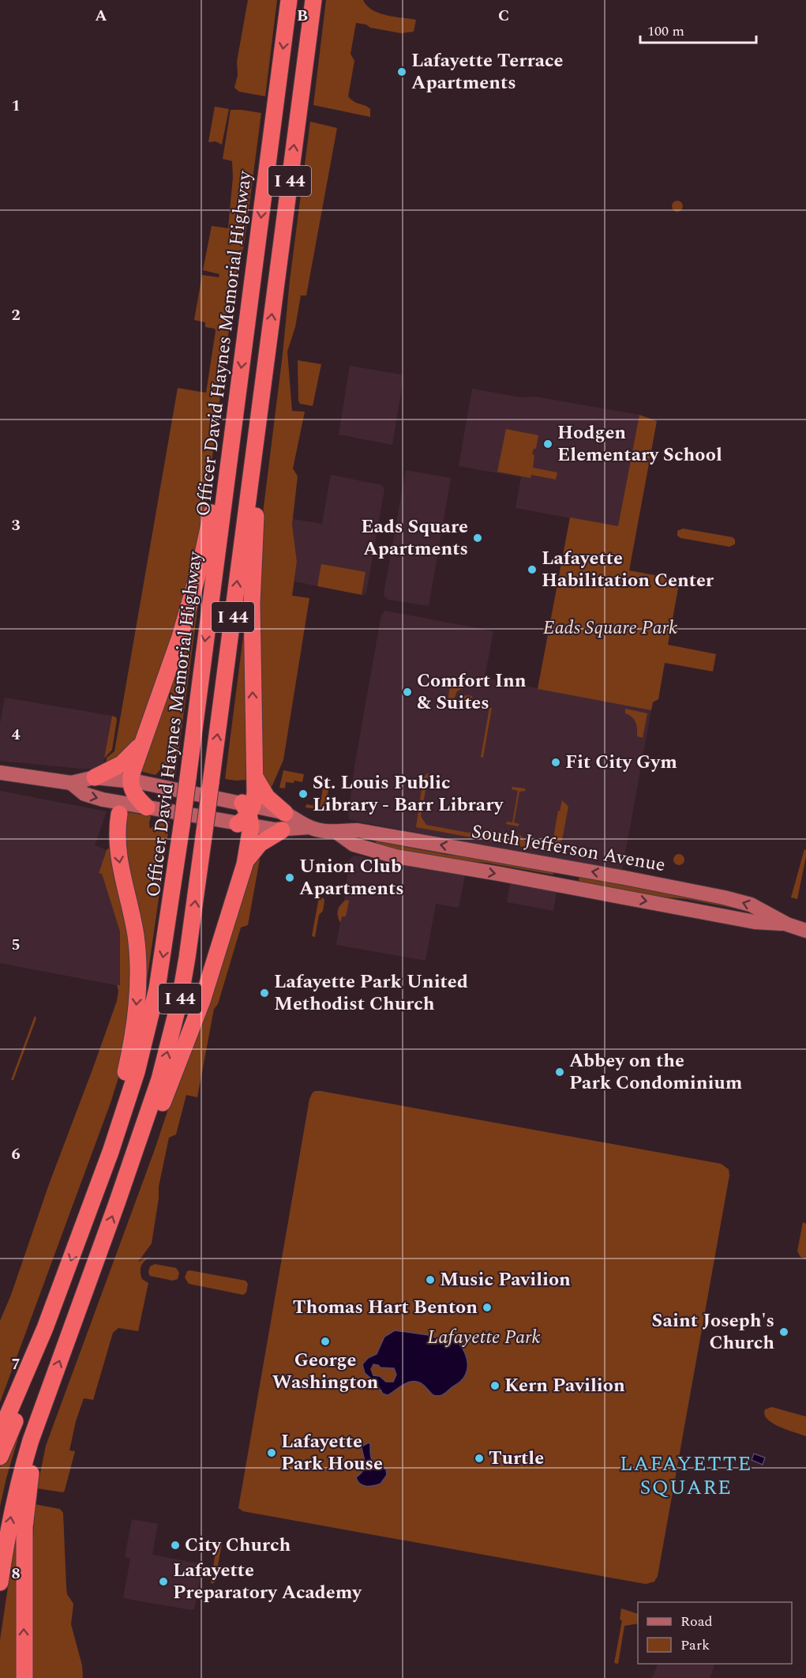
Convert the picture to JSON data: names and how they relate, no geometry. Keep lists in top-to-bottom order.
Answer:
{
  "streets": {
    "highway": ["I 44", "Officer David Haynes Memorial Highway"],
    "main road": ["South Jefferson Avenue"]
  },
  "districts": ["LAFAYETTE SQUARE"],
  "parks": ["Eads Square Park", "Lafayette Park"],
  "places": [
    "Lafayette Terrace Apartments",
    "Hodgen Elementary School",
    "Eads Square Apartments",
    "Lafayette Habilitation Center",
    "Comfort Inn & Suites",
    "Fit City Gym",
    "St. Louis Public Library - Barr Library",
    "Union Club Apartments",
    "Lafayette Park United Methodist Church",
    "Abbey on the Park Condominium",
    "Music Pavilion",
    "Thomas Hart Benton",
    "Saint Joseph's Church",
    "George Washington",
    "Kern Pavilion",
    "Lafayette Park House",
    "Turtle",
    "City Church",
    "Lafayette Preparatory Academy"
  ],
  "legend": ["Road", "Park"],
  "scale_bar": "100 m",
  "grid": {
    "columns": ["A", "B", "C"],
    "rows": [
      "1",
      "2",
      "3",
      "4",
      "5",
      "6",
      "7",
      "8"
    ]
  }
}
